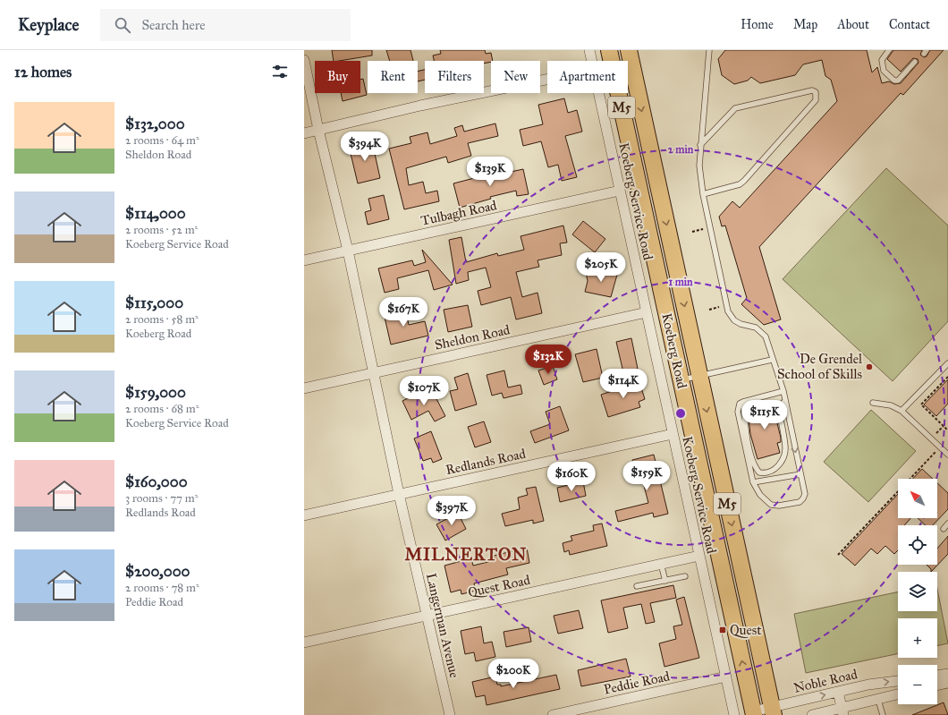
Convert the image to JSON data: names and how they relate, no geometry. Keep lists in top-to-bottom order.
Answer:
{
  "streets": {
    "main road": ["M5", "Koeberg Road"],
    "street": [
      "Koeberg Service Road",
      "Tulbagh Road",
      "Sheldon Road",
      "Redlands Road",
      "Quest Road",
      "Langerman Avenue",
      "Noble Road",
      "Peddie Road"
    ]
  },
  "crossings": [
    ["Koeberg Service Road", "Tulbagh Road"],
    ["Koeberg Service Road", "Sheldon Road"],
    ["Koeberg Service Road", "Redlands Road"],
    ["Koeberg Service Road", "Quest Road"],
    ["Koeberg Service Road", "Peddie Road"],
    ["Tulbagh Road", "Langerman Avenue"],
    ["Sheldon Road", "Langerman Avenue"],
    ["Koeberg Road", "Noble Road"],
    ["Redlands Road", "Langerman Avenue"],
    ["Quest Road", "Langerman Avenue"]
  ],
  "districts": ["MILNERTON"],
  "places": {
    "other": ["De Grendel School of Skills"],
    "transit": ["Quest"]
  },
  "north": "top left",
  "page": {
    "header": "Keyplace",
    "search": "Search here",
    "nav": [
      "Home",
      "Map",
      "About",
      "Contact"
    ],
    "heading": "12 homes",
    "chip": [
      "Buy",
      "Rent",
      "Filters",
      "New",
      "Apartment"
    ],
    "list": [
      {
        "name": "$132,000",
        "note": "2 rooms · 64 m² · Sheldon Road"
      },
      {
        "name": "$114,000",
        "note": "2 rooms · 52 m² · Koeberg Service Road"
      },
      {
        "name": "$115,000",
        "note": "2 rooms · 58 m² · Koeberg Road"
      },
      {
        "name": "$159,000",
        "note": "2 rooms · 68 m² · Koeberg Service Road"
      },
      {
        "name": "$160,000",
        "note": "3 rooms · 77 m² · Redlands Road"
      },
      {
        "name": "$200,000",
        "note": "2 rooms · 78 m² · Peddie Road"
      }
    ],
    "price": [
      "$394K",
      "$139K",
      "$205K",
      "$167K",
      "$132K",
      "$114K",
      "$107K",
      "$115K",
      "$159K",
      "$160K",
      "$397K",
      "$200K"
    ],
    "map_buttons": ["+", "−"]
  },
  "rings": ["2 min", "1 min"]
}
